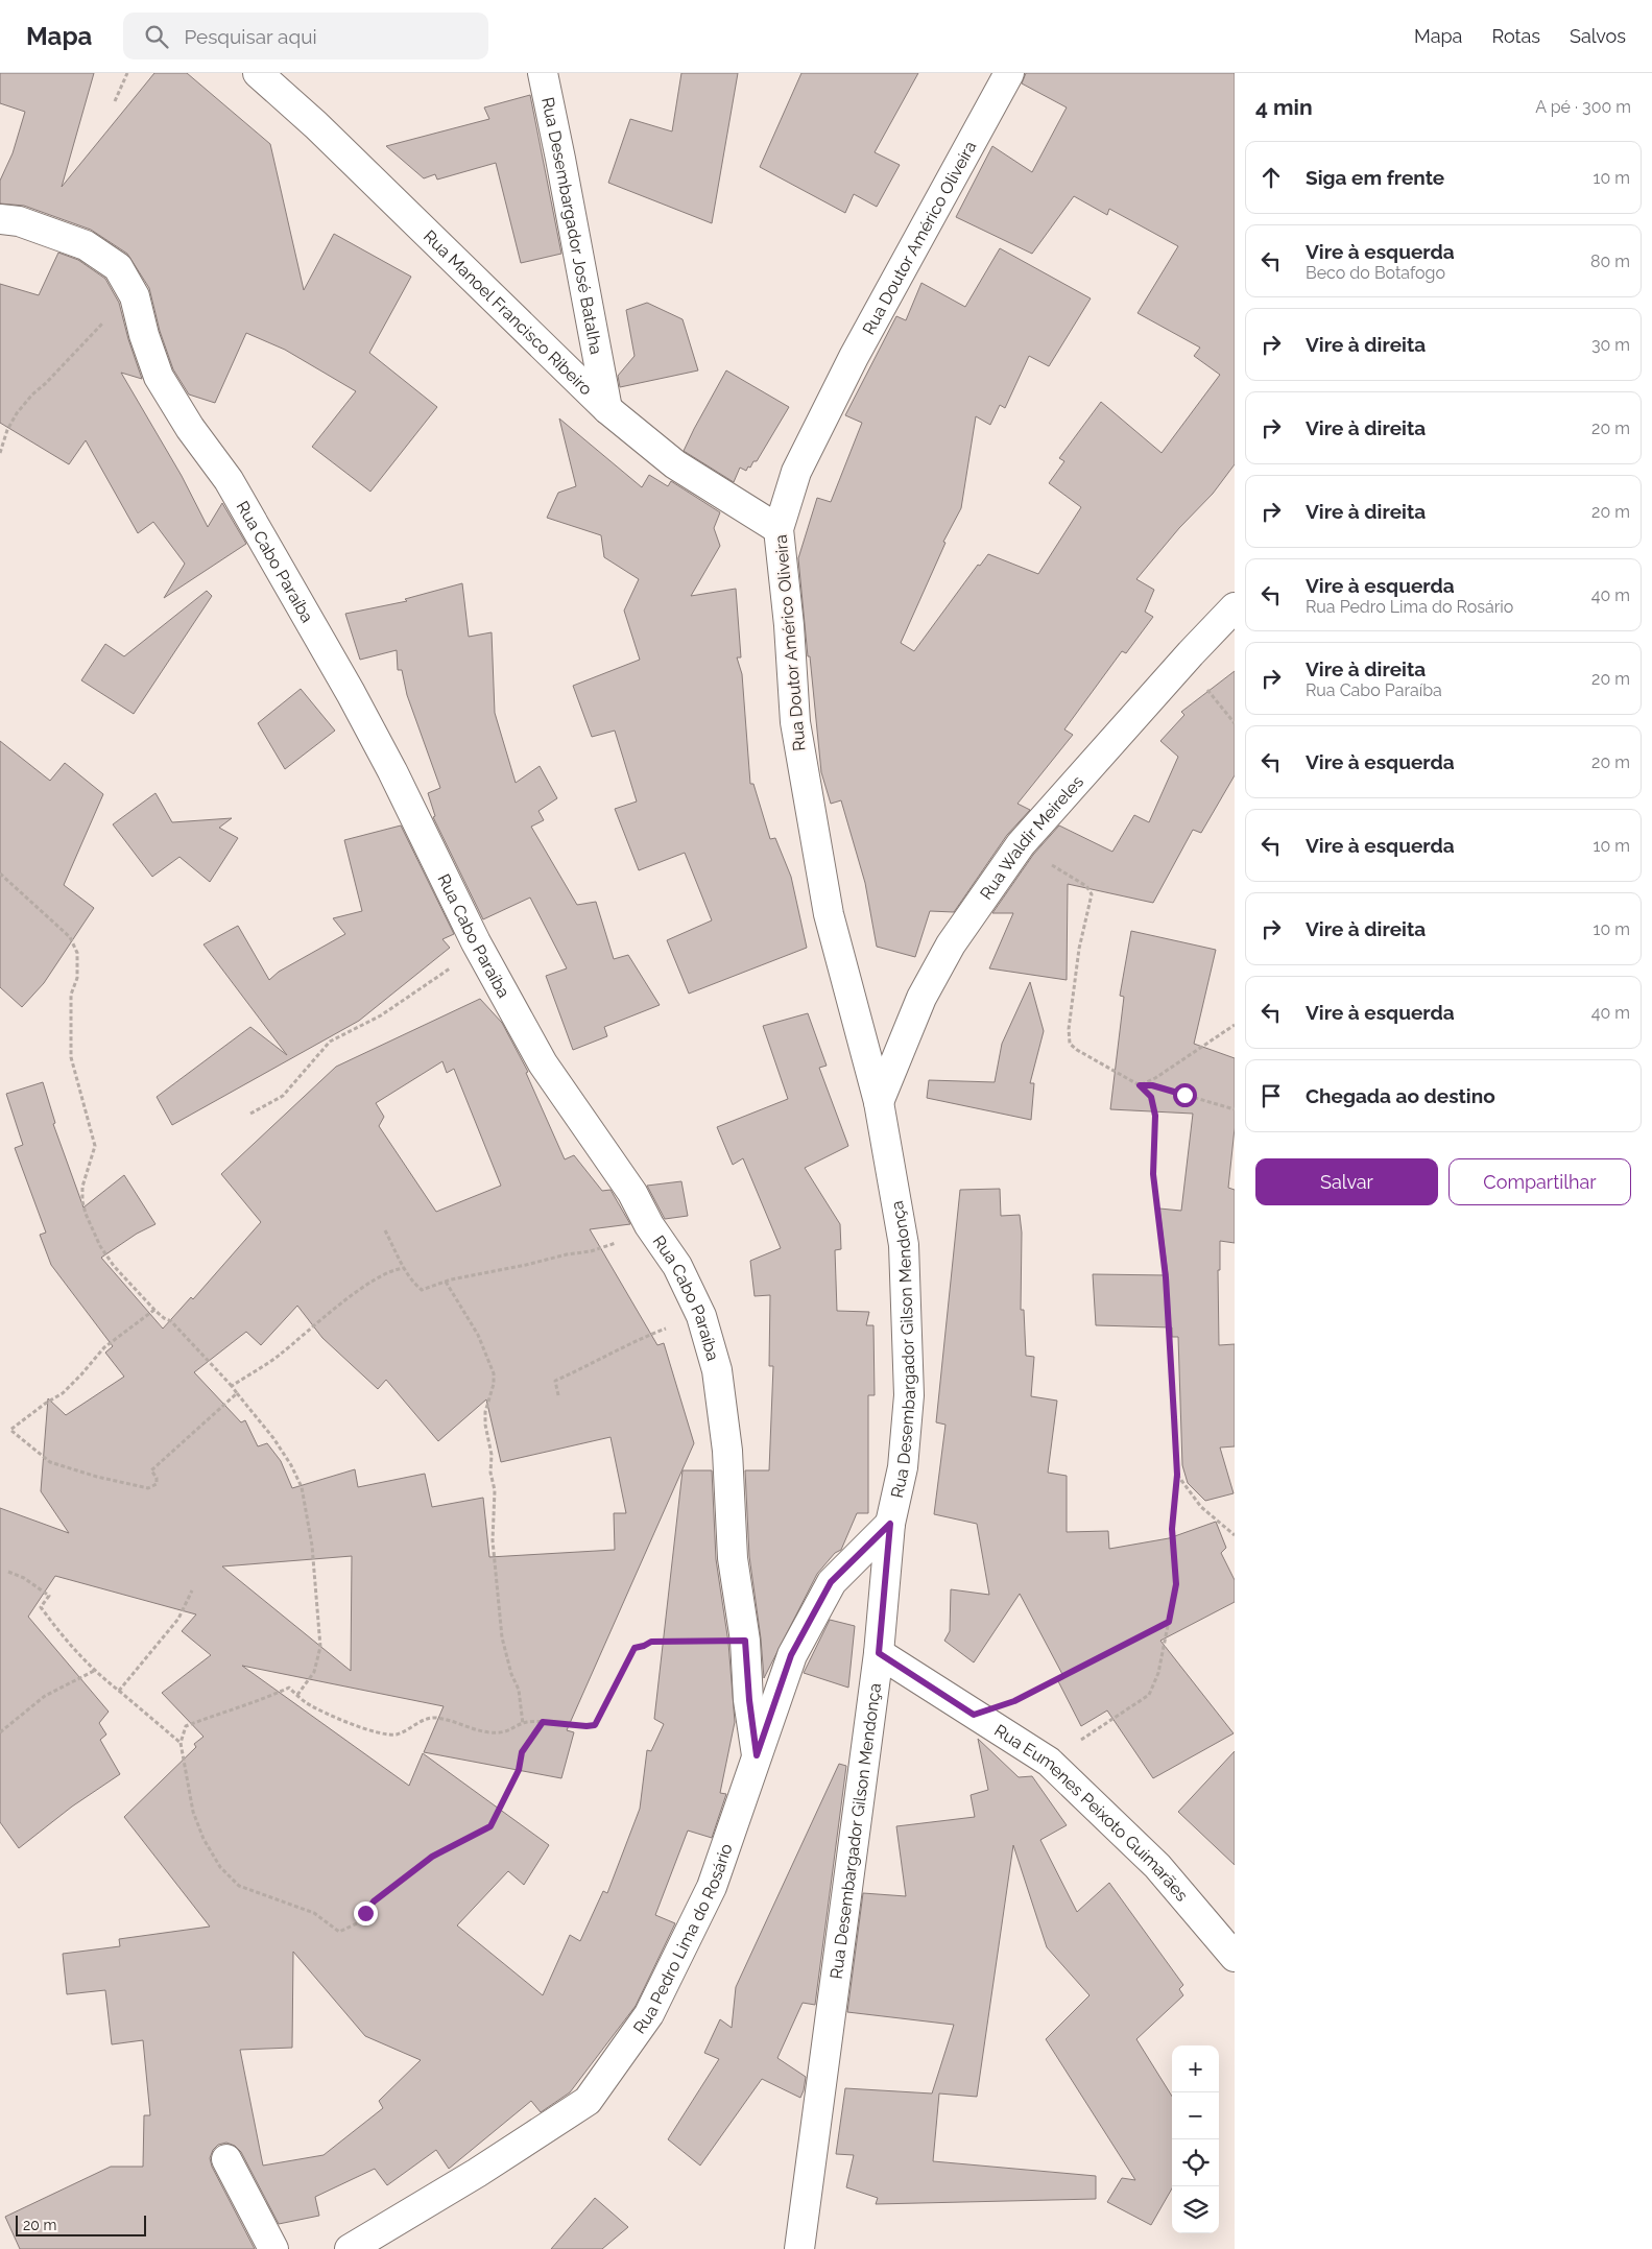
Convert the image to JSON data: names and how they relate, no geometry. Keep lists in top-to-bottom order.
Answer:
{
  "streets": {
    "street": [
      "Rua Desembargador José Batalha",
      "Rua Doutor Américo Oliveira",
      "Rua Manoel Francisco Ribeiro",
      "Rua Cabo Paraíba",
      "Rua Waldir Meireles",
      "Rua Desembargador Gilson Mendonça",
      "Rua Eumenes Peixoto Guimarães",
      "Rua Pedro Lima do Rosário"
    ]
  },
  "crossings": [
    ["Rua Desembargador José Batalha", "Rua Manoel Francisco Ribeiro"],
    ["Rua Doutor Américo Oliveira", "Rua Manoel Francisco Ribeiro"],
    ["Rua Doutor Américo Oliveira", "Rua Waldir Meireles"],
    ["Rua Doutor Américo Oliveira", "Rua Desembargador Gilson Mendonça"],
    ["Rua Cabo Paraíba", "Rua Pedro Lima do Rosário"],
    ["Rua Waldir Meireles", "Rua Desembargador Gilson Mendonça"],
    ["Rua Desembargador Gilson Mendonça", "Rua Eumenes Peixoto Guimarães"],
    ["Rua Desembargador Gilson Mendonça", "Rua Pedro Lima do Rosário"]
  ],
  "scale_bar": "20 m",
  "page": {
    "header": "Mapa",
    "search": "Pesquisar aqui",
    "nav": ["Mapa", "Rotas", "Salvos"],
    "heading": ["4 min", "A pé · 300 m"],
    "list": [
      ["Siga em frente", "10 m"],
      ["Vire à esquerda", "Beco do Botafogo", "80 m"],
      ["Vire à direita", "30 m"],
      ["Vire à direita", "20 m"],
      ["Vire à direita", "20 m"],
      ["Vire à esquerda", "Rua Pedro Lima do Rosário", "40 m"],
      ["Vire à direita", "Rua Cabo Paraíba", "20 m"],
      ["Vire à esquerda", "20 m"],
      ["Vire à esquerda", "10 m"],
      ["Vire à direita", "10 m"],
      ["Vire à esquerda", "40 m"],
      "Chegada ao destino"
    ],
    "buttons": ["Salvar", "Compartilhar"],
    "map_buttons": ["+", "−"],
    "scale": "20 m"
  }
}
